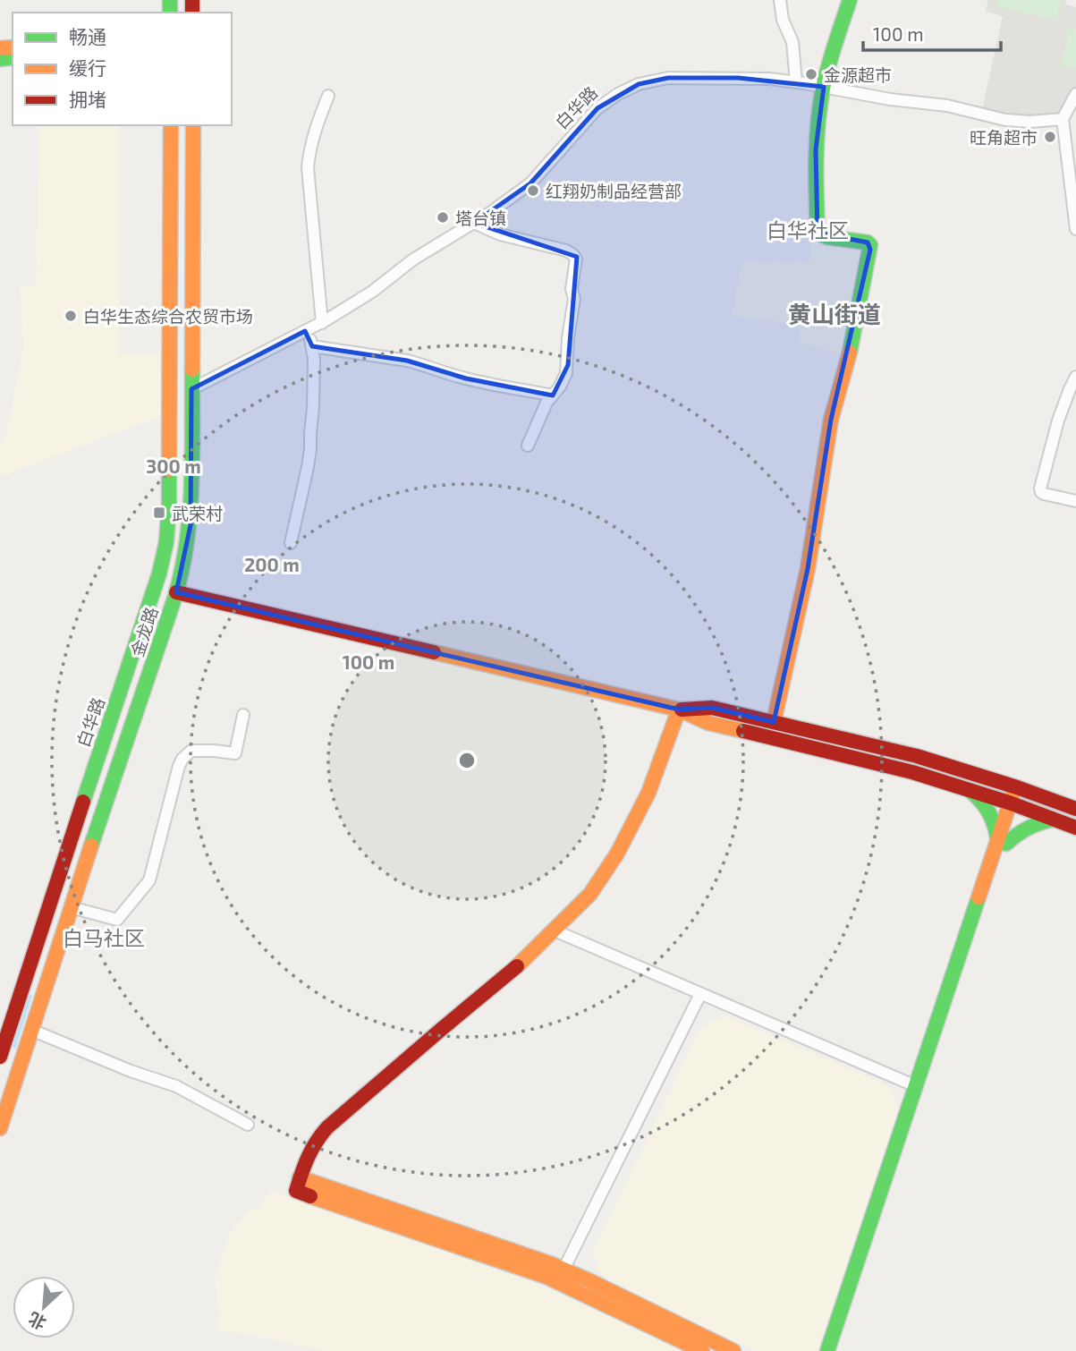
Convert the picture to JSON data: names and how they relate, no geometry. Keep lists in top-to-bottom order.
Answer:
{
  "streets": {
    "street": ["白华路", "金龙路"]
  },
  "crossings": [
    ["白华路", "金龙路"]
  ],
  "districts": ["白华社区", "黄山街道", "白马社区"],
  "places": {
    "other": [
      "金源超市",
      "旺角超市",
      "红翔奶制品经营部",
      "塔台镇",
      "白华生态综合农贸市场"
    ],
    "transit": ["武荣村"]
  },
  "legend": ["畅通", "缓行", "拥堵"],
  "scale_bar": "100 m",
  "north": "bottom left",
  "rings": ["300 m", "200 m", "100 m"]
}
